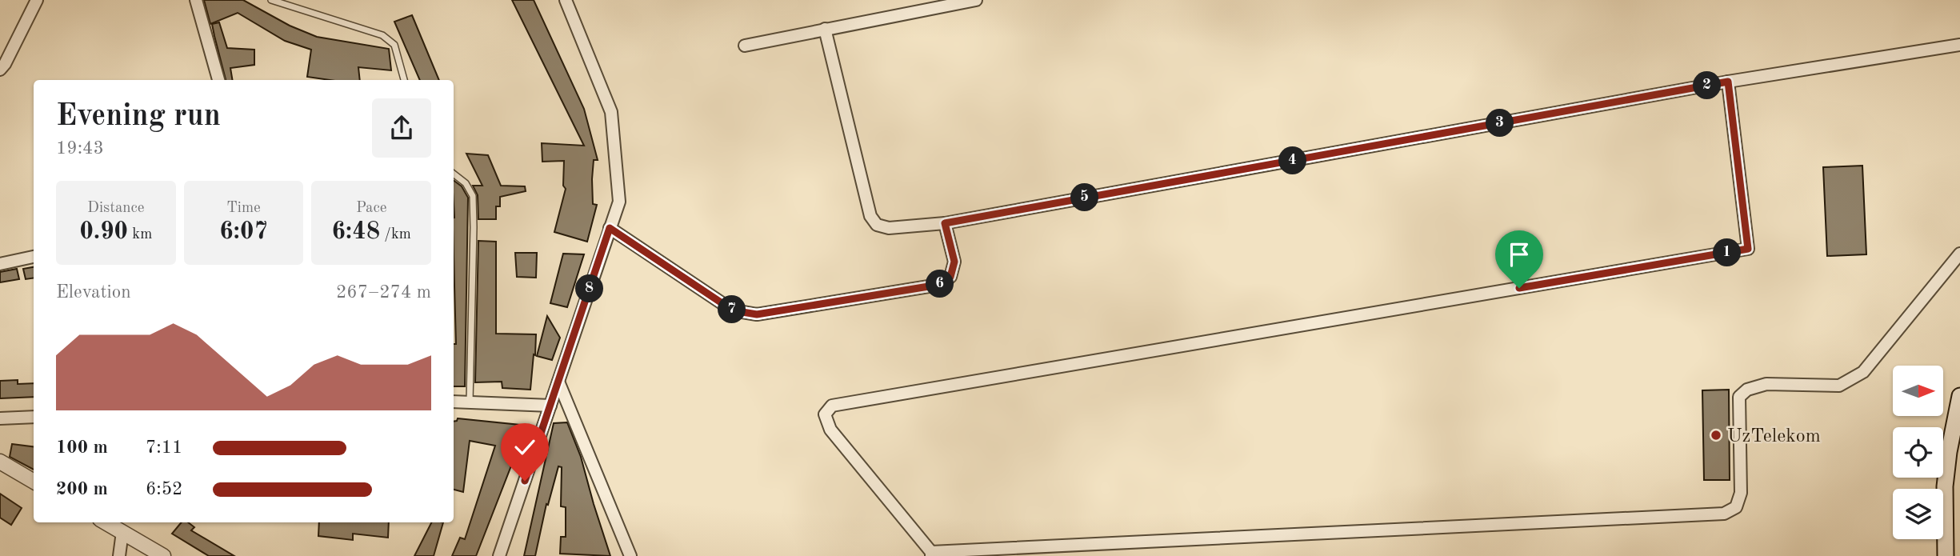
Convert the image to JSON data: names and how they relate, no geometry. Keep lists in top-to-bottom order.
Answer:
{
  "places": ["UzTelekom"],
  "north": "right",
  "page": {
    "pins": [
      "2",
      "3",
      "4",
      "5",
      "1",
      "6",
      "8",
      "7"
    ],
    "heading": ["Evening run", "19:43"],
    "stats": [
      ["Distance", "0.90 km"],
      ["Time", "6:07"],
      ["Pace", "6:48 /km"]
    ],
    "chart": ["Elevation", "267–274 m"],
    "list": [
      {
        "name": "100 m",
        "note": "7:11"
      },
      {
        "name": "200 m",
        "note": "6:52"
      }
    ]
  }
}
